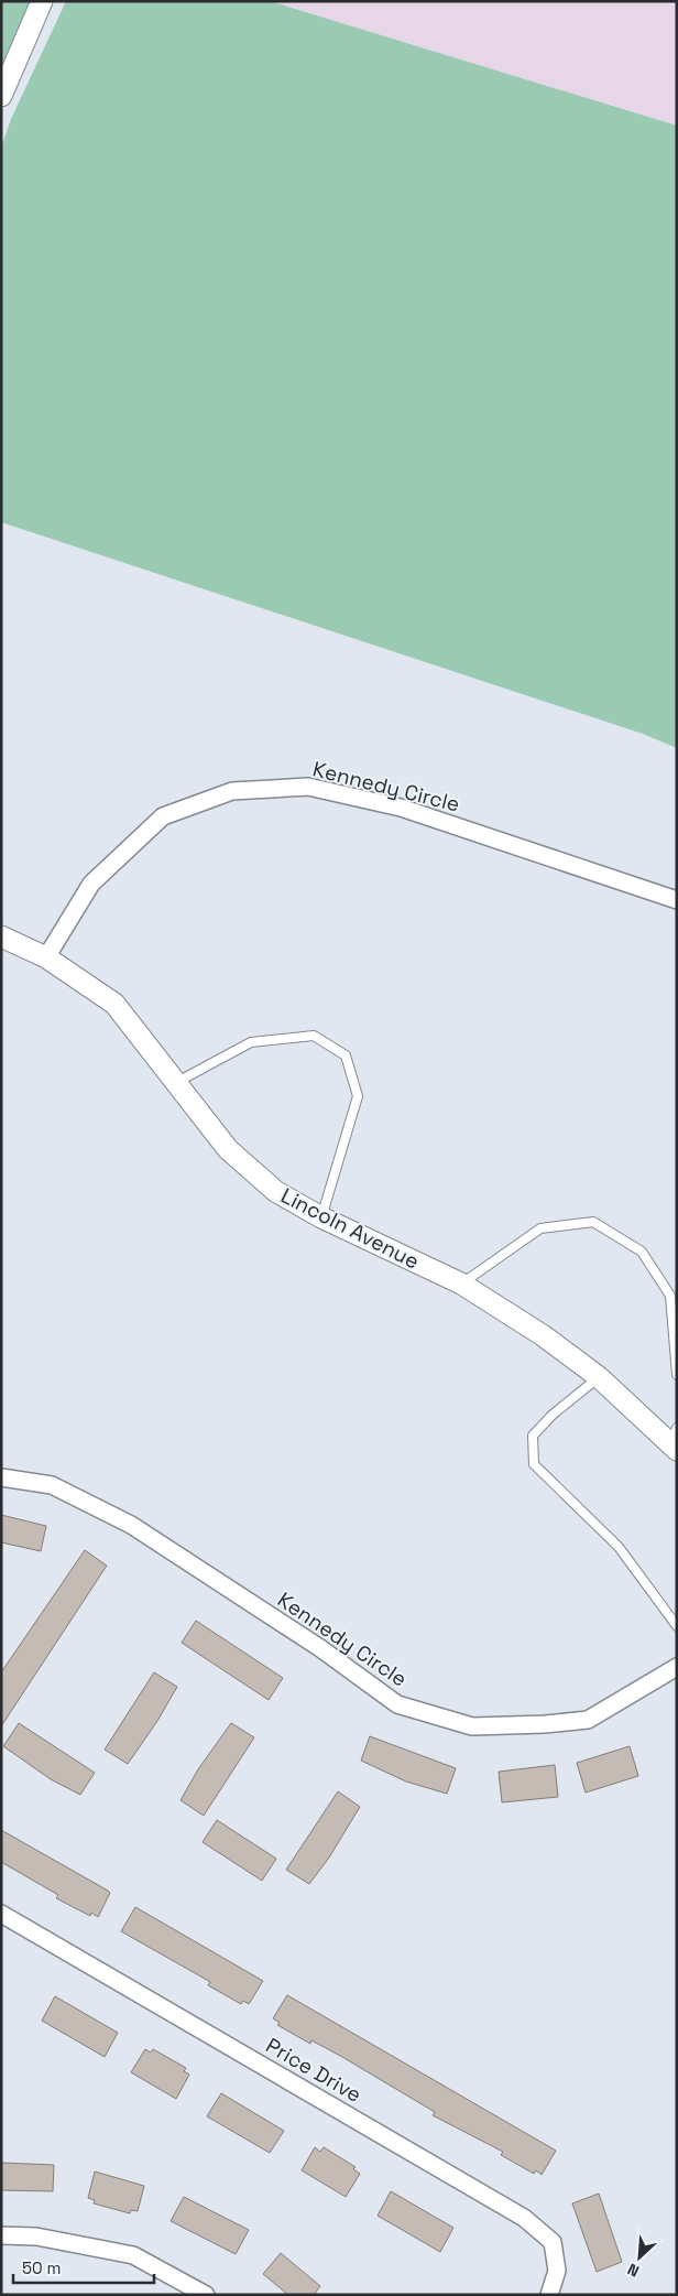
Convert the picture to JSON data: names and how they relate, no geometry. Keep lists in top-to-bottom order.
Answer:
{
  "streets": {
    "street": ["Kennedy Circle", "Lincoln Avenue", "Price Drive"]
  },
  "crossings": [
    ["Kennedy Circle", "Lincoln Avenue"]
  ],
  "scale_bar": "50 m",
  "north": "bottom left"
}
